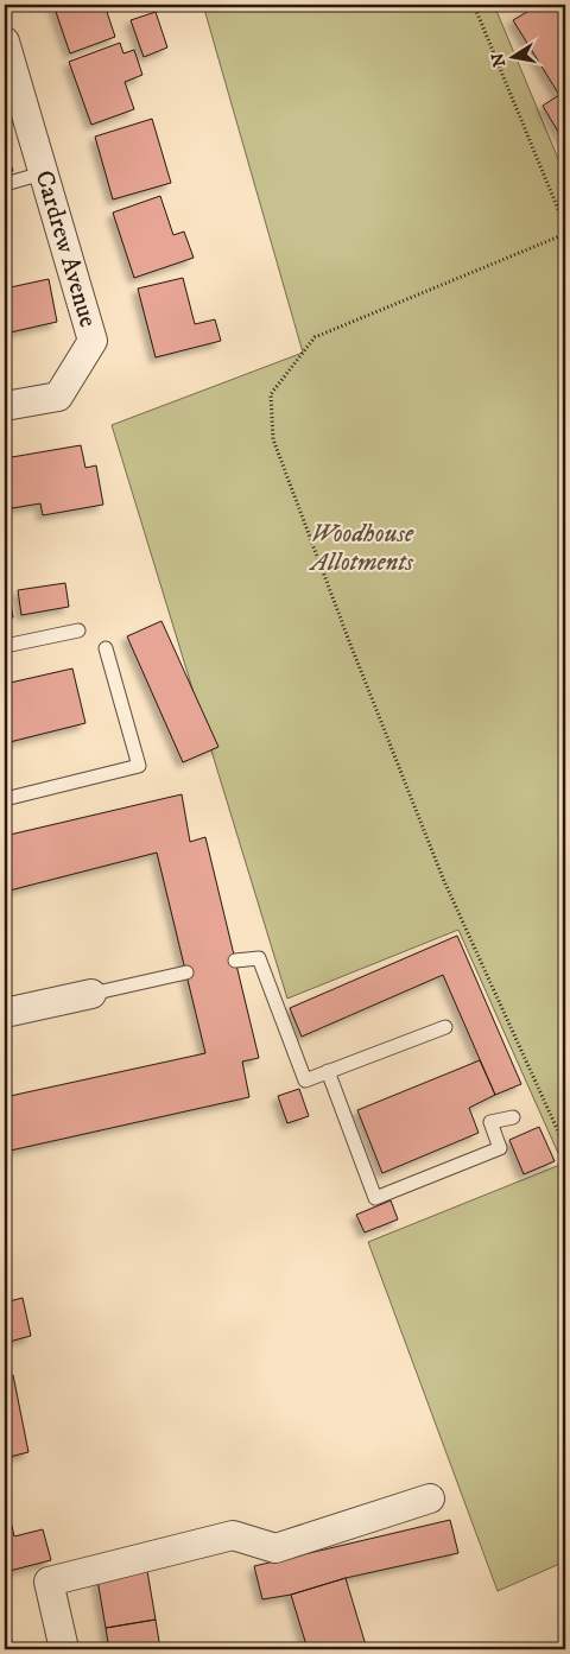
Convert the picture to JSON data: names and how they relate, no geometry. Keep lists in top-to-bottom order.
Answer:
{
  "streets": {
    "street": ["Cardrew Avenue"]
  },
  "parks": ["Woodhouse Allotments"],
  "north": "left"
}
